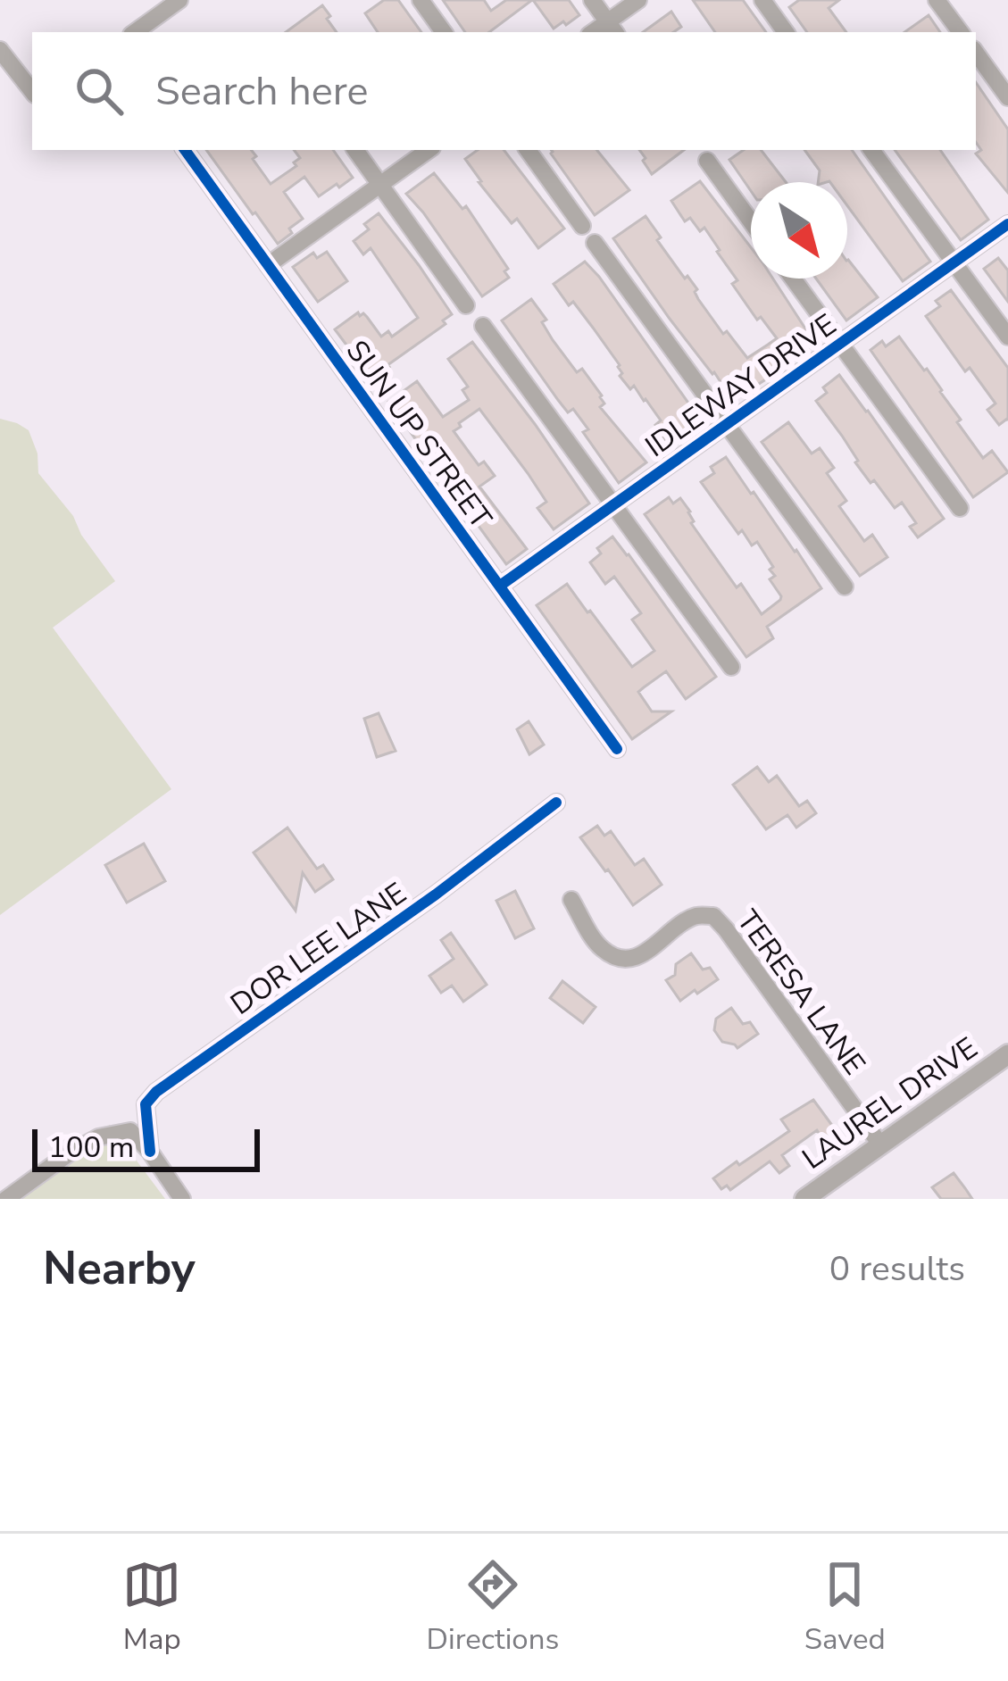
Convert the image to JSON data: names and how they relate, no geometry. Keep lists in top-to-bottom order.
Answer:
{
  "streets": {
    "street": [
      "IDLEWAY DRIVE",
      "SUN UP STREET",
      "DOR LEE LANE",
      "TERESA LANE",
      "LAUREL DRIVE"
    ]
  },
  "crossings": [
    ["IDLEWAY DRIVE", "SUN UP STREET"],
    ["TERESA LANE", "LAUREL DRIVE"]
  ],
  "scale_bar": "100 m",
  "north": "bottom right",
  "page": {
    "search": "Search here",
    "scale": "100 m",
    "heading": ["Nearby", "0 results"],
    "nav": ["Map", "Directions", "Saved"]
  }
}
